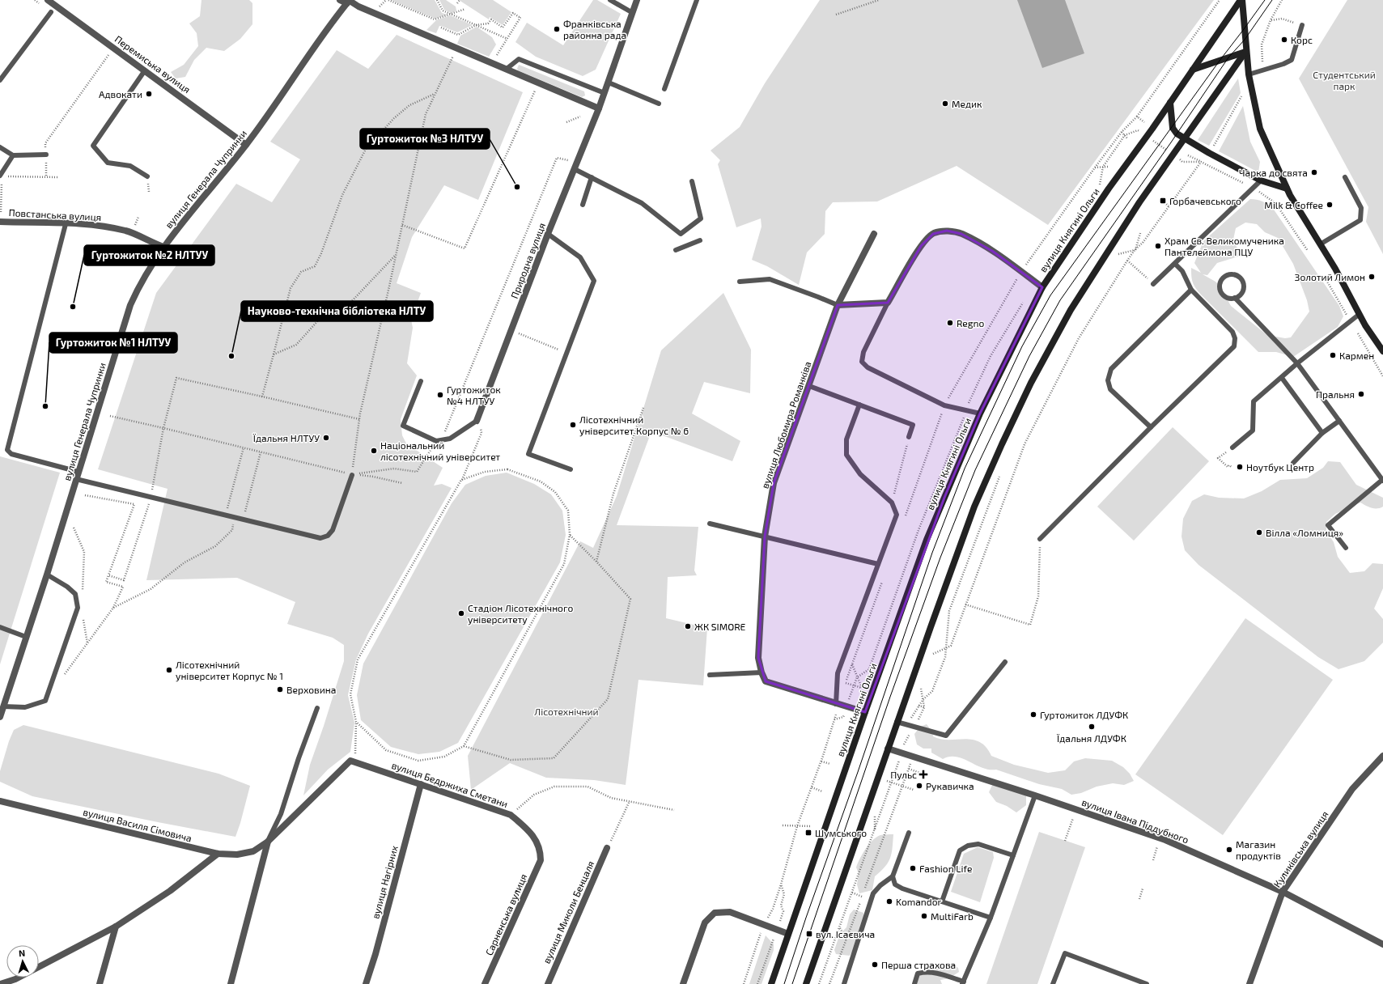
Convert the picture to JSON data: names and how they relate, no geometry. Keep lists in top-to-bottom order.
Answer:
{
  "streets": {
    "main road": ["вулиця Княгині Ольги"],
    "street": [
      "Перемиська вулиця",
      "вулиця Генерала Чупринки",
      "Повстанська вулиця",
      "Природна вулиця",
      "вулиця Любомира Романківа",
      "вулиця Бедржиха Сметани",
      "вулиця Івана Піддубного",
      "вулиця Василя Сімовича",
      "Куликівська вулиця",
      "вулиця Нагірних",
      "вулиця Миколи Бенцаля",
      "Сарненська вулиця"
    ]
  },
  "crossings": [
    ["Перемиська вулиця", "вулиця Генерала Чупринки"],
    ["вулиця Генерала Чупринки", "Повстанська вулиця"],
    ["вулиця Бедржиха Сметани", "вулиця Василя Сімовича"],
    ["вулиця Бедржиха Сметани", "вулиця Нагірних"],
    ["вулиця Бедржиха Сметани", "Сарненська вулиця"],
    ["вулиця Івана Піддубного", "Куликівська вулиця"]
  ],
  "parks": ["Студентський парк", "Лісотехнічний"],
  "places": {
    "other": [
      "Франківська районна рада",
      "Корс",
      "Адвокати",
      "Медик",
      "Чарка до свята",
      "Гуртожиток №3 НЛТУУ",
      "Milk & Coffee",
      "Храм Св. Великомученика Пантелеймона ПЦУ",
      "Золотий Лимон",
      "Гуртожиток №2 НЛТУУ",
      "Regno",
      "Кармен",
      "Науково-технічна бібліотека НЛТУ",
      "Пральня",
      "Гуртожиток №4 НЛТУУ",
      "Гуртожиток №1 НЛТУУ",
      "Лісотехнічний університет Корпус № 6",
      "Їдальня НЛТУУ",
      "Національний лісотехнічний університет",
      "Ноутбук Центр",
      "Вілла «Ломниця»",
      "Стадіон Лісотехнічного університету",
      "ЖК SIMORE",
      "Лісотехнічний університет Корпус № 1",
      "Верховина",
      "Гуртожиток ЛДУФК",
      "Їдальня ЛДУФК",
      "Рукавичка",
      "Магазин продуктів",
      "Fashion Life",
      "Komandor",
      "MultiFarb",
      "Перша страхова"
    ],
    "transit": ["Горбачевського", "Шумського", "вул. Ісаєвича"],
    "health": ["Пульс"]
  },
  "north": "top"
}
